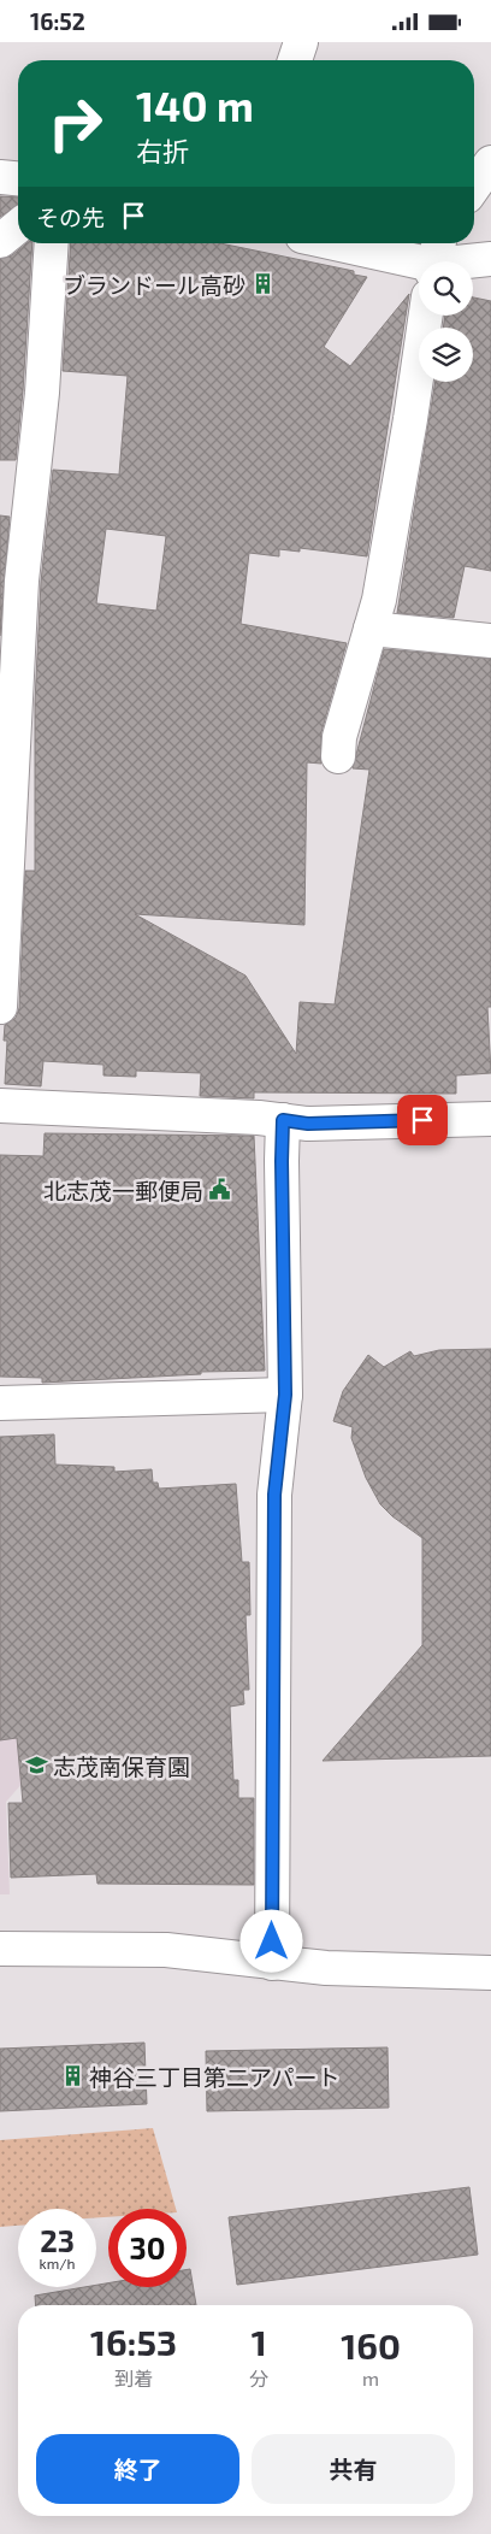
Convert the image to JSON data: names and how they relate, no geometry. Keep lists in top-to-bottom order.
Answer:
{
  "places": {
    "building": ["ブランドール高砂", "神谷三丁目第二アパート"],
    "public building": ["北志茂一郵便局"],
    "school or university": ["志茂南保育園"]
  },
  "page": {
    "status": "16:52",
    "turn": ["140 m", "右折"],
    "then": "その先",
    "speed": "23 km/h",
    "limit": "30",
    "eta": [
      "16:53",
      "到着",
      "1",
      "分",
      "160",
      "m"
    ],
    "buttons": ["終了", "共有"]
  }
}
